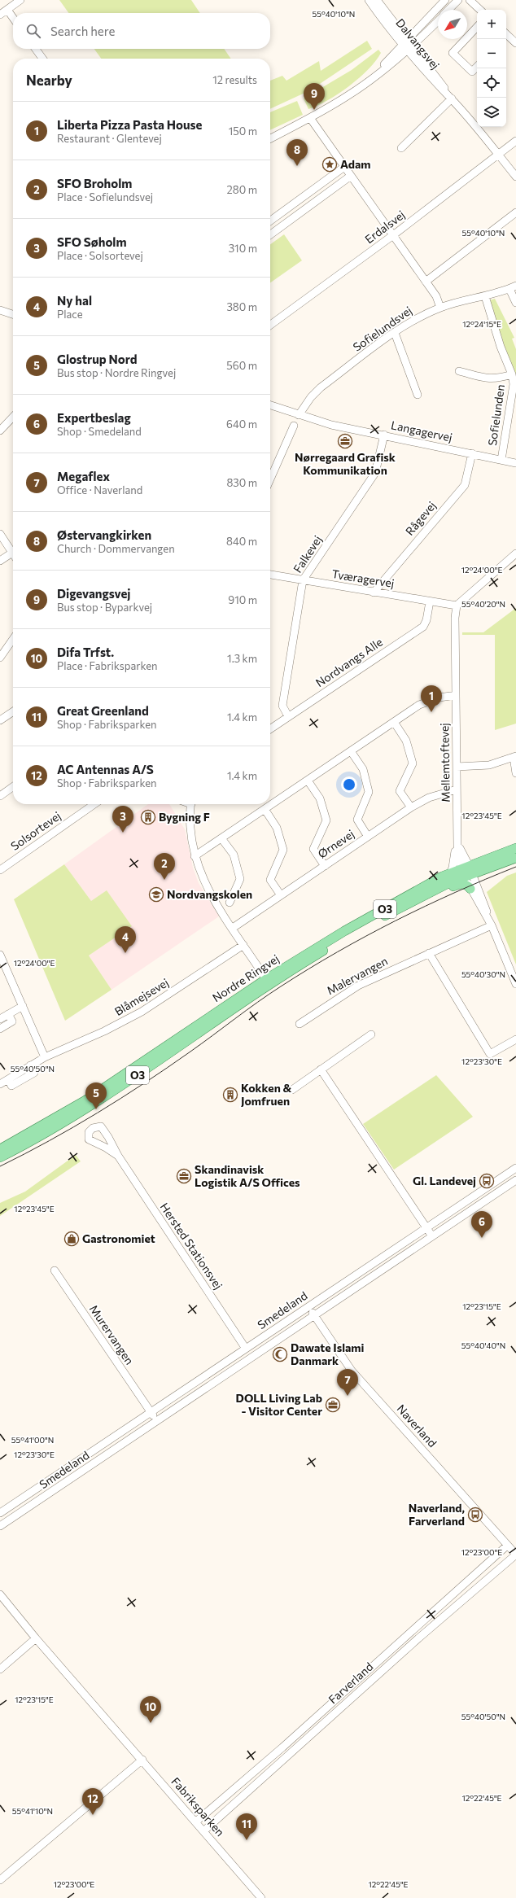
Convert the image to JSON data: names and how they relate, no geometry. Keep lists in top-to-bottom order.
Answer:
{
  "streets": {
    "main road": ["O3", "Nordre Ringvej"],
    "street": [
      "Dalvangsvej",
      "Erdalsvej",
      "Sofielundsvej",
      "Sofielunden",
      "Langagervej",
      "Rågevej",
      "Falkevej",
      "Tværagervej",
      "Nordvangs Alle",
      "Mellemtoftevej",
      "Solsortevej",
      "Ørnevej",
      "Malervangen",
      "Blåmejsevej",
      "Hersted Stationsvej",
      "Smedeland",
      "Murervangen",
      "Naverland",
      "Farverland",
      "Fabriksparken"
    ]
  },
  "crossings": [
    ["Dalvangsvej", "Erdalsvej"],
    ["Sofielundsvej", "Sofielunden"],
    ["Sofielundsvej", "Langagervej"],
    ["Sofielunden", "Langagervej"],
    ["Langagervej", "Rågevej"],
    ["Langagervej", "Falkevej"],
    ["Rågevej", "Tværagervej"],
    ["Falkevej", "Tværagervej"],
    ["Falkevej", "Nordvangs Alle"],
    ["Tværagervej", "Nordvangs Alle"],
    ["Tværagervej", "Mellemtoftevej"],
    ["Mellemtoftevej", "Ørnevej"],
    ["Mellemtoftevej", "Nordre Ringvej"],
    ["Hersted Stationsvej", "Smedeland"],
    ["Smedeland", "Murervangen"],
    ["Smedeland", "Naverland"],
    ["Naverland", "Farverland"],
    ["Farverland", "Fabriksparken"]
  ],
  "places": {
    "place": ["Adam"],
    "office": ["Nørregaard Grafisk Kommunikation", "Skandinavisk Logistik A/S Offices", "DOLL Living Lab - Visitor Center"],
    "building": ["Bygning F", "Kokken & Jomfruen"],
    "school or university": ["Nordvangskolen"],
    "bus stop": ["Gl. Landevej", "Naverland, Farverland"],
    "shop": ["Gastronomiet"],
    "mosque": ["Dawate Islami Danmark"]
  },
  "north": "bottom left",
  "page": {
    "map_buttons": ["+", "−"],
    "search": "Search here",
    "heading": ["Nearby", "12 results"],
    "pins": [
      "9",
      "8",
      "1",
      "3",
      "2",
      "4",
      "5",
      "6",
      "7",
      "10",
      "12",
      "11"
    ],
    "list": [
      {
        "mark": "1",
        "name": "Liberta Pizza Pasta House",
        "note": "Restaurant · Glentevej",
        "value": "150 m"
      },
      {
        "mark": "2",
        "name": "SFO Broholm",
        "note": "Place · Sofielundsvej",
        "value": "280 m"
      },
      {
        "mark": "3",
        "name": "SFO Søholm",
        "note": "Place · Solsortevej",
        "value": "310 m"
      },
      {
        "mark": "4",
        "name": "Ny hal",
        "note": "Place",
        "value": "380 m"
      },
      {
        "mark": "5",
        "name": "Glostrup Nord",
        "note": "Bus stop · Nordre Ringvej",
        "value": "560 m"
      },
      {
        "mark": "6",
        "name": "Expertbeslag",
        "note": "Shop · Smedeland",
        "value": "640 m"
      },
      {
        "mark": "7",
        "name": "Megaflex",
        "note": "Office · Naverland",
        "value": "830 m"
      },
      {
        "mark": "8",
        "name": "Østervangkirken",
        "note": "Church · Dommervangen",
        "value": "840 m"
      },
      {
        "mark": "9",
        "name": "Digevangsvej",
        "note": "Bus stop · Byparkvej",
        "value": "910 m"
      },
      {
        "mark": "10",
        "name": "Difa Trfst.",
        "note": "Place · Fabriksparken",
        "value": "1.3 km"
      },
      {
        "mark": "11",
        "name": "Great Greenland",
        "note": "Shop · Fabriksparken",
        "value": "1.4 km"
      },
      {
        "mark": "12",
        "name": "AC Antennas A/S",
        "note": "Shop · Fabriksparken",
        "value": "1.4 km"
      }
    ]
  },
  "coordinates": [
    "55°40'10\"N",
    "12°24'15\"E",
    "12°24'00\"E",
    "55°40'20\"N",
    "12°23'45\"E",
    "55°40'30\"N",
    "12°23'30\"E",
    "55°40'50\"N",
    "12°23'15\"E",
    "55°40'40\"N",
    "55°41'00\"N",
    "12°23'00\"E",
    "12°22'45\"E",
    "55°41'10\"N"
  ]
}
